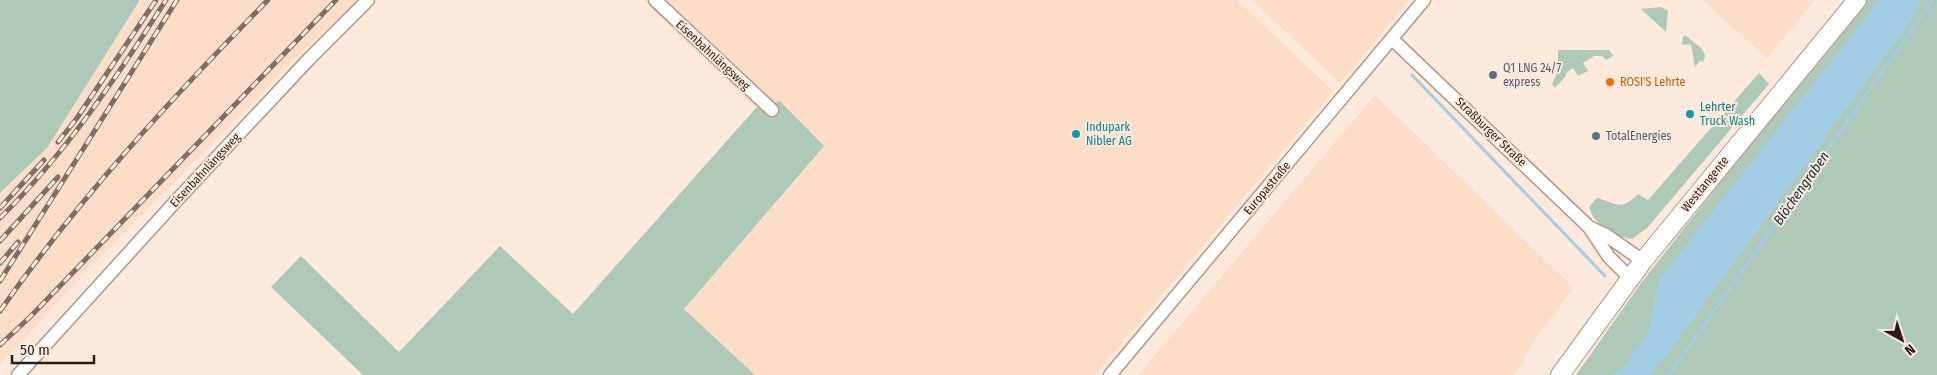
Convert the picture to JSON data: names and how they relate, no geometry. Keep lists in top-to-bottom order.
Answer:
{
  "streets": {
    "main road": ["Westtangente"],
    "street": ["Eisenbahnlängsweg", "Straßburger Straße", "Europastraße"]
  },
  "crossings": [
    ["Straßburger Straße", "Westtangente"],
    ["Straßburger Straße", "Europastraße"]
  ],
  "water": ["Blöckengraben"],
  "places": [
    "Q1 LNG 24/7 express",
    "ROSI'S Lehrte",
    "Lehrter Truck Wash",
    "Indupark Nibler AG",
    "TotalEnergies"
  ],
  "scale_bar": "50 m",
  "north": "bottom right"
}
